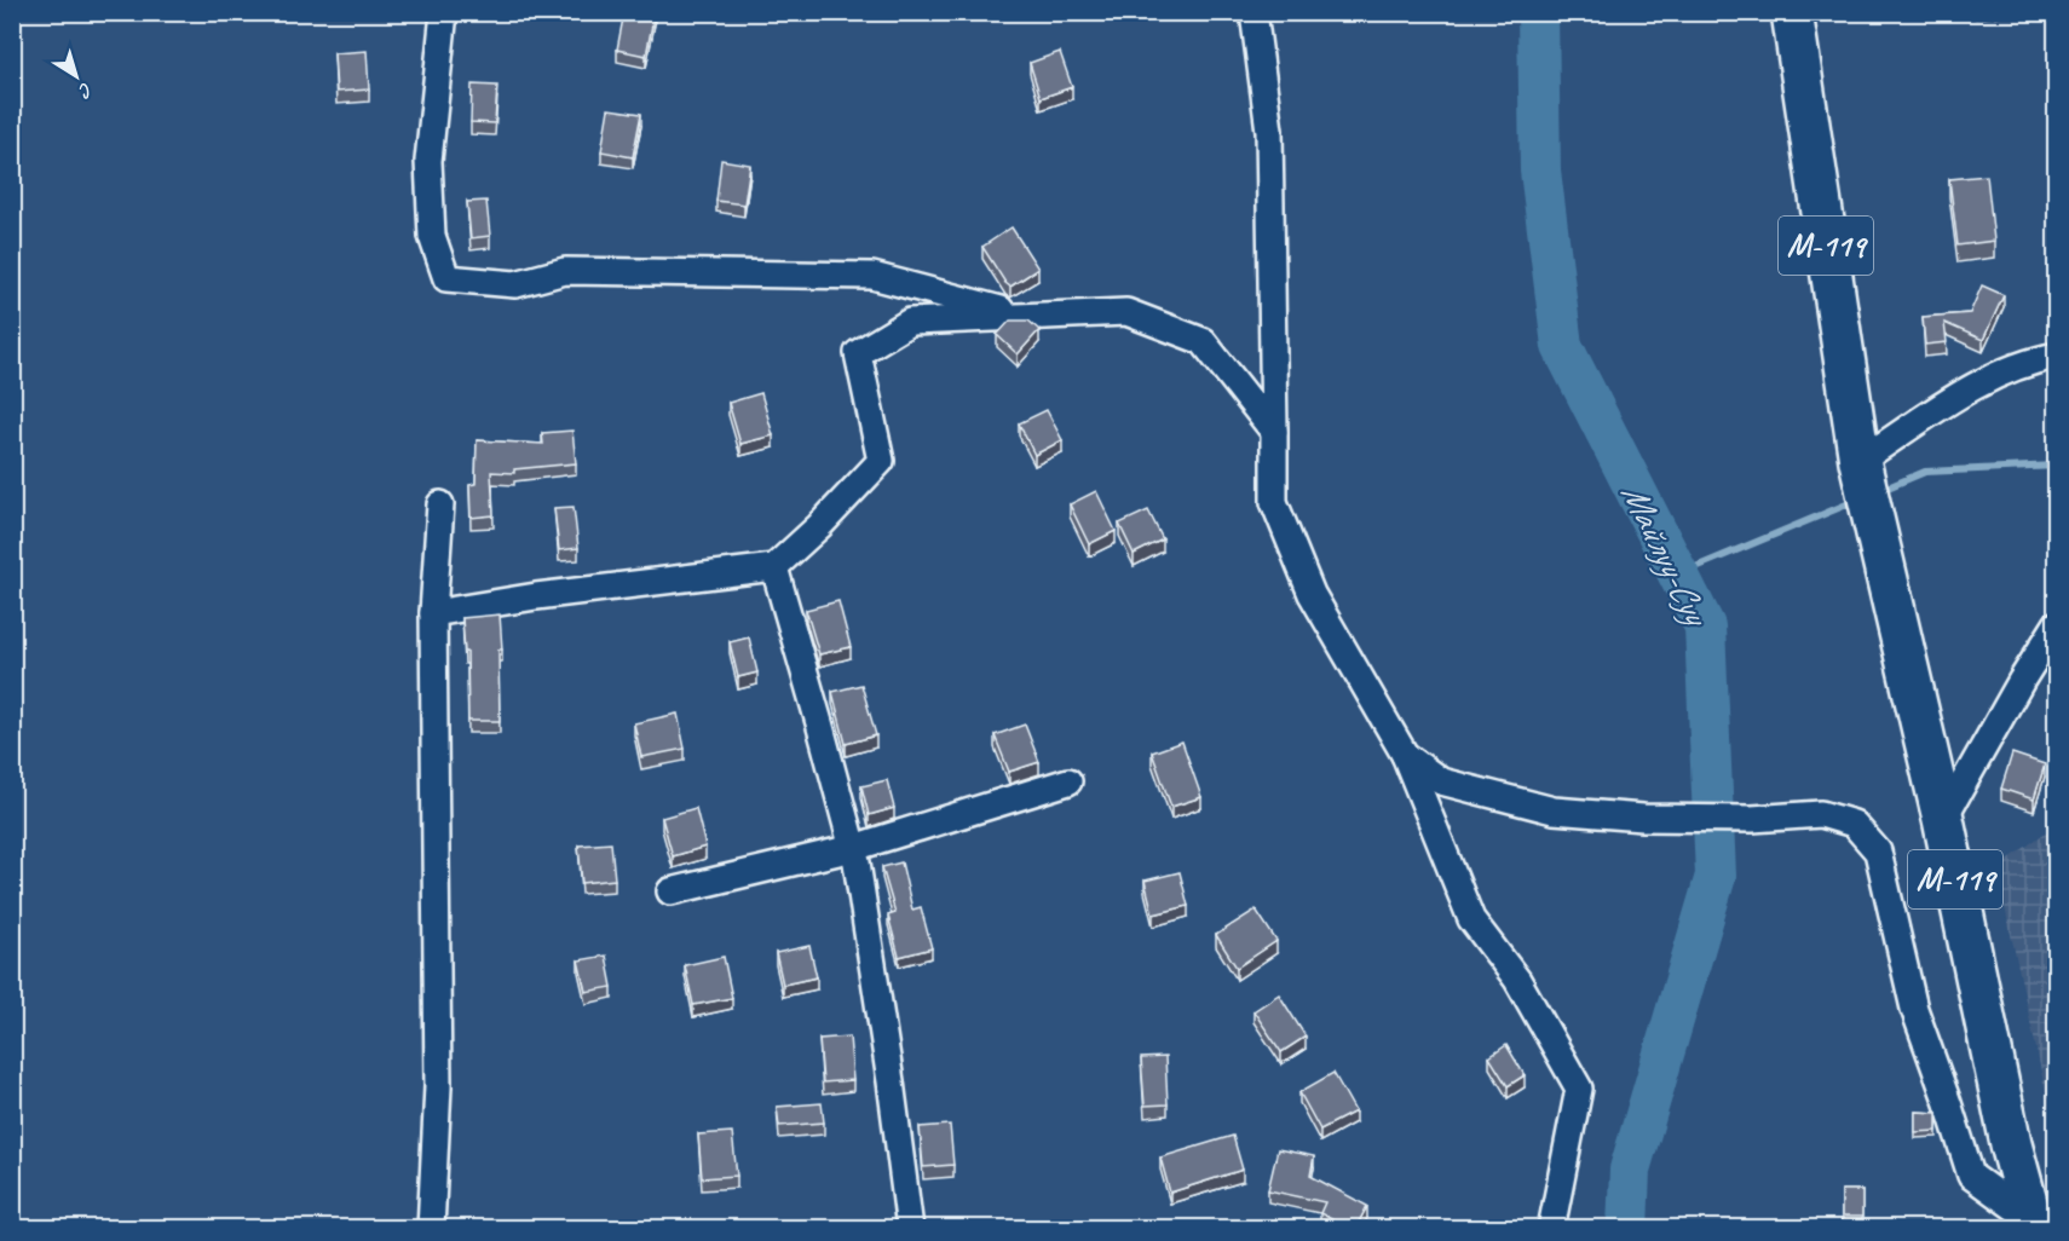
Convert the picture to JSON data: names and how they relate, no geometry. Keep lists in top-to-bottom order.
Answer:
{
  "streets": {
    "main road": ["М-119"]
  },
  "water": ["Майлуу-Суу"],
  "north": "bottom right"
}
